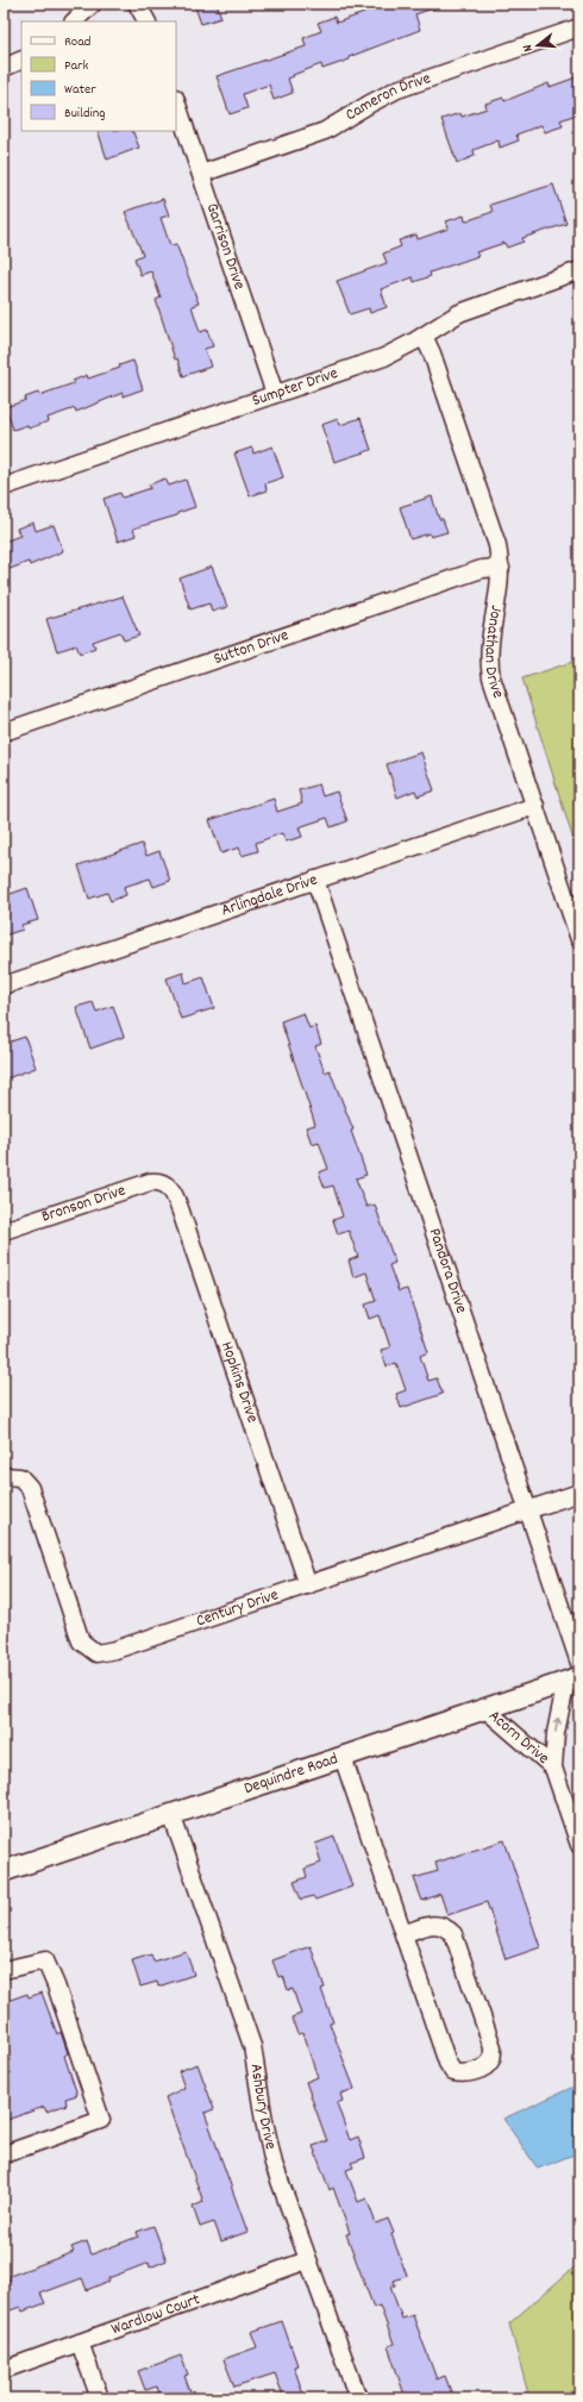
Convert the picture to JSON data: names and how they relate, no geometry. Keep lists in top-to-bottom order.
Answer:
{
  "streets": {
    "main road": ["Dequindre Road"],
    "street": [
      "Cameron Drive",
      "Garrison Drive",
      "Sumpter Drive",
      "Sutton Drive",
      "Jonathan Drive",
      "Arlingdale Drive",
      "Bronson Drive",
      "Pandora Drive",
      "Hopkins Drive",
      "Century Drive",
      "Acorn Drive",
      "Ashbury Drive",
      "Wardlow Court"
    ]
  },
  "crossings": [
    ["Cameron Drive", "Garrison Drive"],
    ["Garrison Drive", "Sumpter Drive"],
    ["Sumpter Drive", "Jonathan Drive"],
    ["Sutton Drive", "Jonathan Drive"],
    ["Jonathan Drive", "Arlingdale Drive"],
    ["Arlingdale Drive", "Pandora Drive"],
    ["Bronson Drive", "Hopkins Drive"],
    ["Pandora Drive", "Century Drive"],
    ["Hopkins Drive", "Century Drive"],
    ["Acorn Drive", "Dequindre Road"],
    ["Dequindre Road", "Ashbury Drive"],
    ["Ashbury Drive", "Wardlow Court"]
  ],
  "legend": [
    "Road",
    "Park",
    "Water",
    "Building"
  ],
  "north": "left"
}
